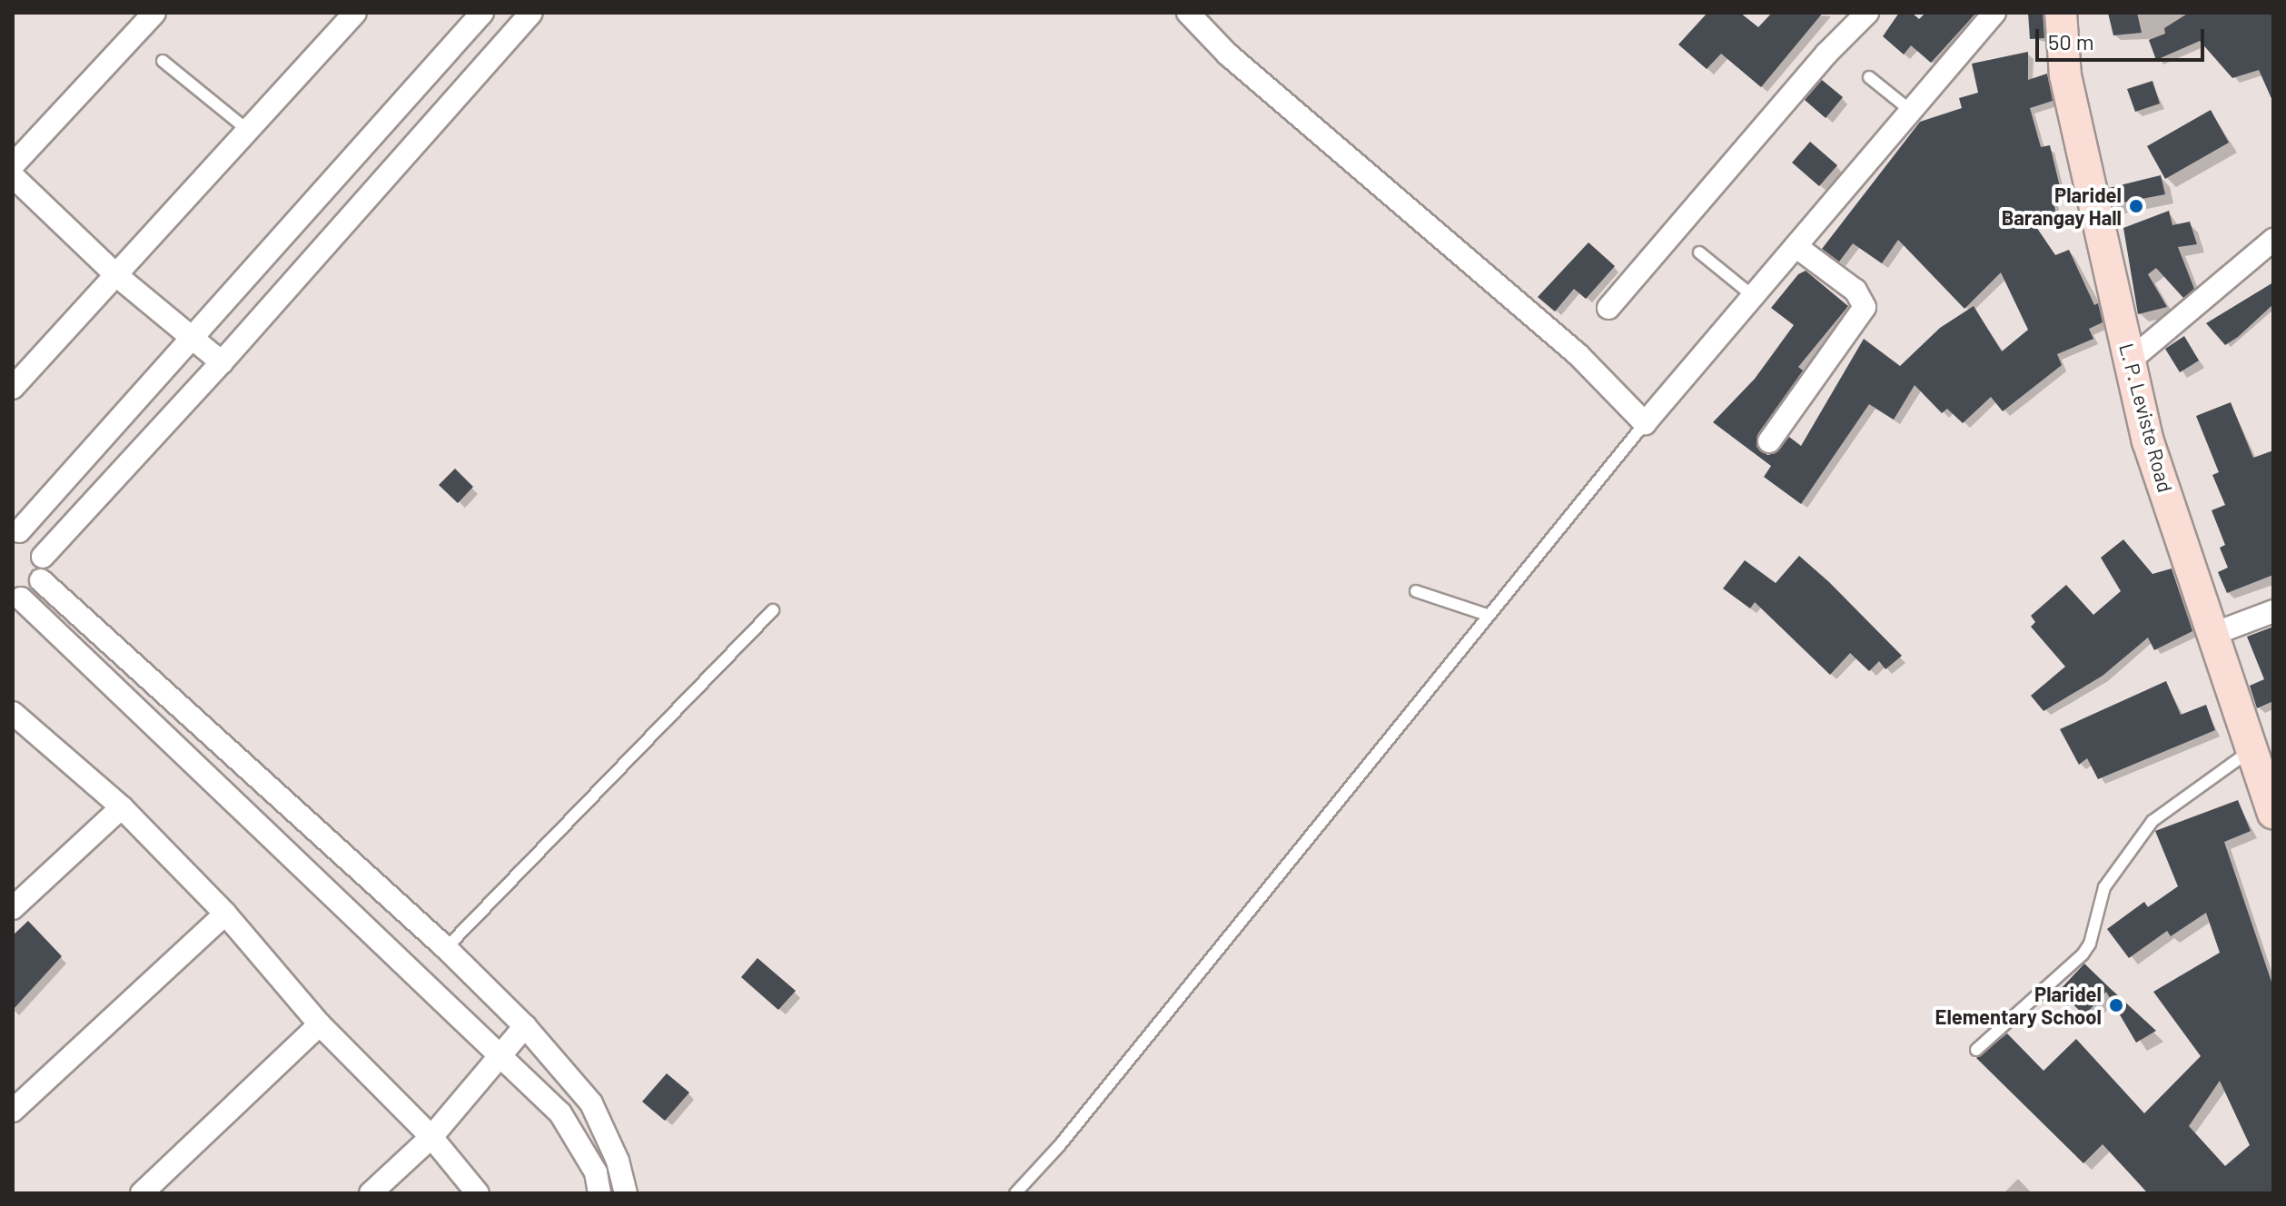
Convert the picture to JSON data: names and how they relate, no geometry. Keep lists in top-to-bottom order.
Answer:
{
  "streets": {
    "main road": ["L. P. Leviste Road"]
  },
  "places": ["Plaridel Barangay Hall", "Plaridel Elementary School"],
  "scale_bar": "50 m"
}
